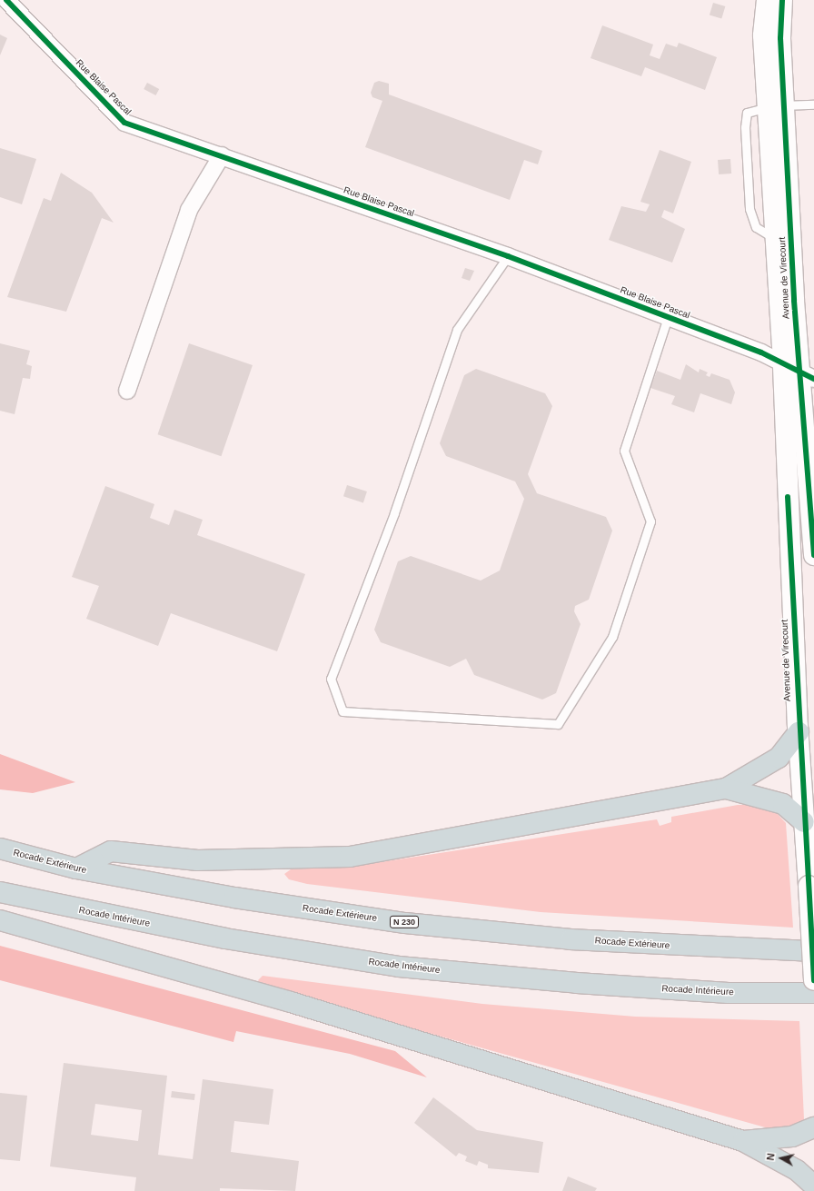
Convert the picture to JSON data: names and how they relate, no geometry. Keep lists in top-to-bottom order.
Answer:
{
  "streets": {
    "highway": ["Rocade Extérieure", "Rocade Intérieure", "N 230"],
    "street": ["Rue Blaise Pascal", "Avenue de Virecourt"]
  },
  "crossings": [
    ["Rue Blaise Pascal", "Avenue de Virecourt"]
  ],
  "north": "left"
}
